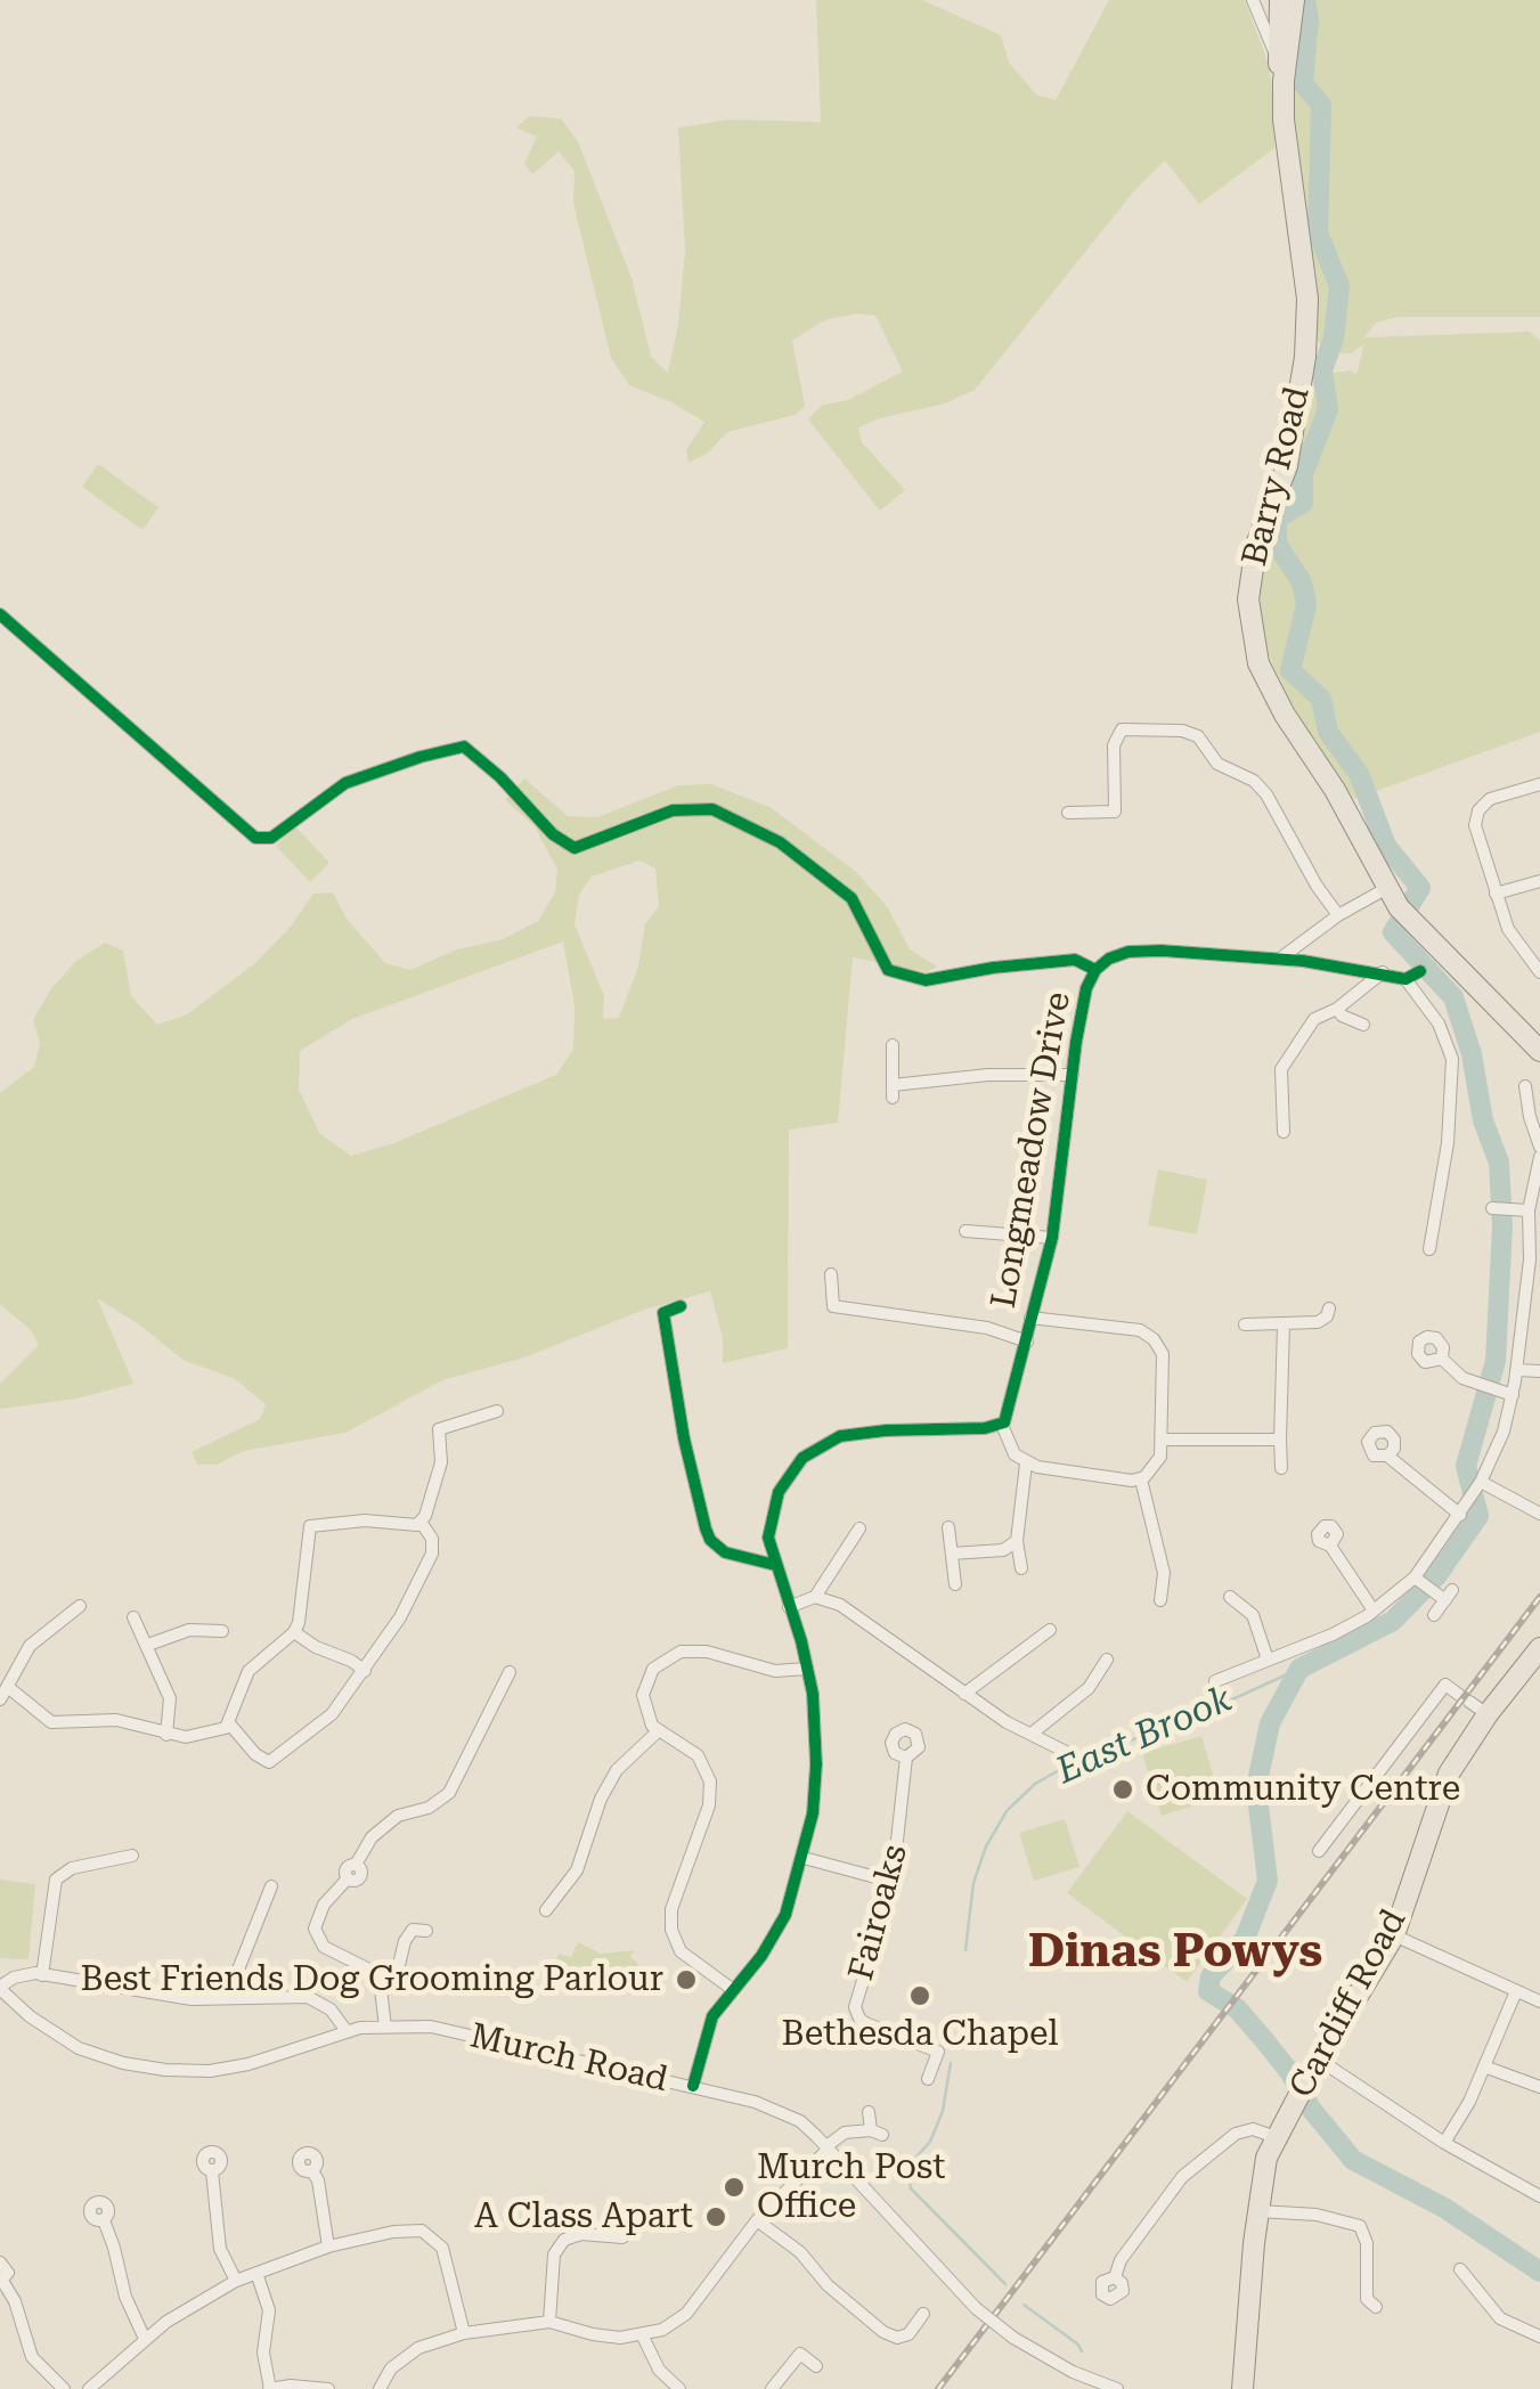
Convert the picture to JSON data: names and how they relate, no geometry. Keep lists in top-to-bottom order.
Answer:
{
  "streets": {
    "main road": ["Barry Road", "Cardiff Road"],
    "street": ["Longmeadow Drive", "Fairoaks", "Murch Road"]
  },
  "districts": ["Dinas Powys"],
  "water": ["East Brook"],
  "places": [
    "Community Centre",
    "Best Friends Dog Grooming Parlour",
    "Bethesda Chapel",
    "Murch Post Office",
    "A Class Apart"
  ]
}
